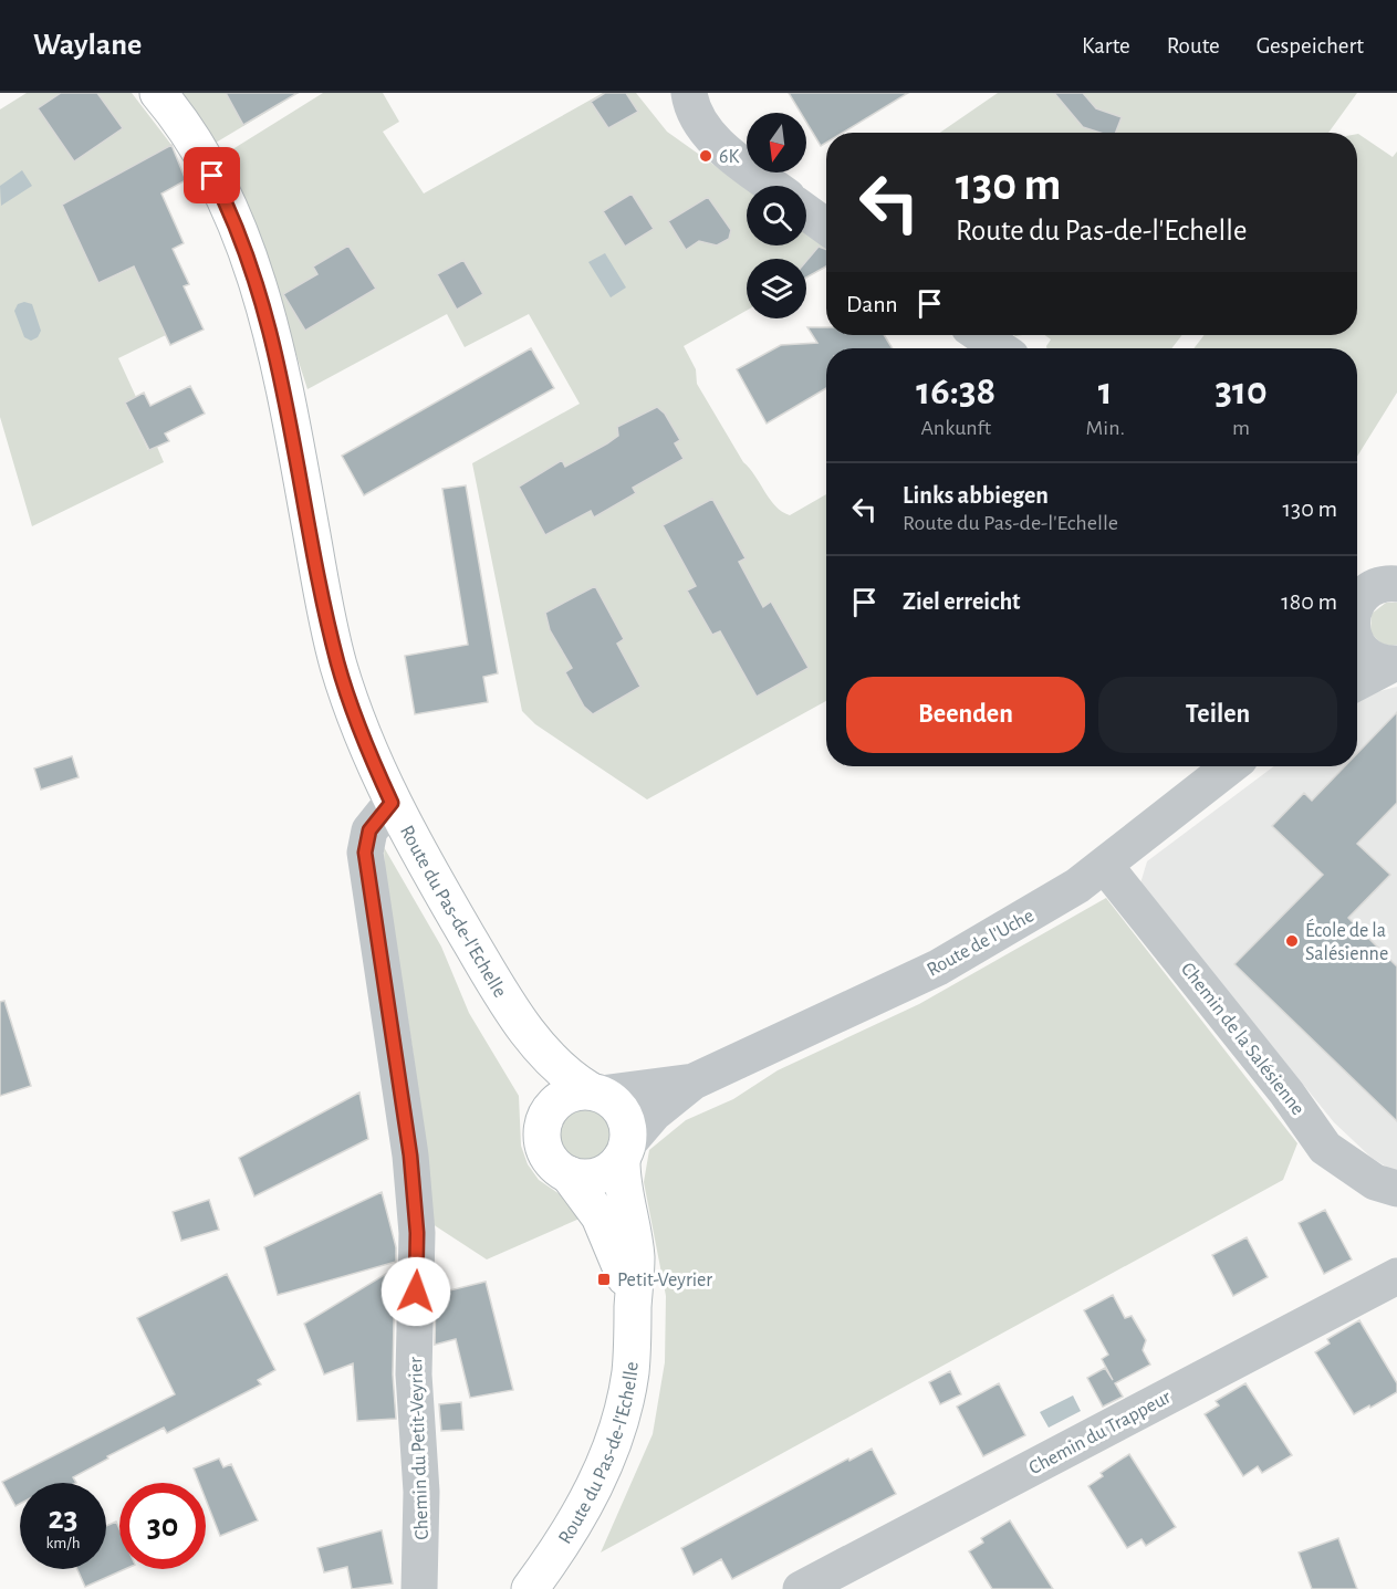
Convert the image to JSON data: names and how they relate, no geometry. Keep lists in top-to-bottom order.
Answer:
{
  "streets": {
    "main road": ["Route du Pas-de-l'Echelle"],
    "street": [
      "Route de l'Uche",
      "Chemin de la Salésienne",
      "Chemin du Trappeur",
      "Chemin du Petit-Veyrier"
    ]
  },
  "crossings": [
    ["Route du Pas-de-l'Echelle", "Route de l'Uche"],
    ["Route du Pas-de-l'Echelle", "Chemin du Petit-Veyrier"],
    ["Route de l'Uche", "Chemin de la Salésienne"]
  ],
  "places": {
    "other": ["6K", "École de la Salésienne"],
    "transit": ["Petit-Veyrier"]
  },
  "north": "bottom",
  "page": {
    "header": "Waylane",
    "nav": ["Karte", "Route", "Gespeichert"],
    "turn": ["130 m", "Route du Pas-de-l'Echelle"],
    "then": "Dann",
    "eta": [
      "16:38",
      "Ankunft",
      "1",
      "Min.",
      "310",
      "m"
    ],
    "list": [
      {
        "name": "Links abbiegen",
        "note": "Route du Pas-de-l'Echelle",
        "value": "130 m"
      },
      {
        "name": "Ziel erreicht",
        "value": "180 m"
      }
    ],
    "buttons": ["Beenden", "Teilen"],
    "speed": "23 km/h",
    "limit": "30"
  }
}
